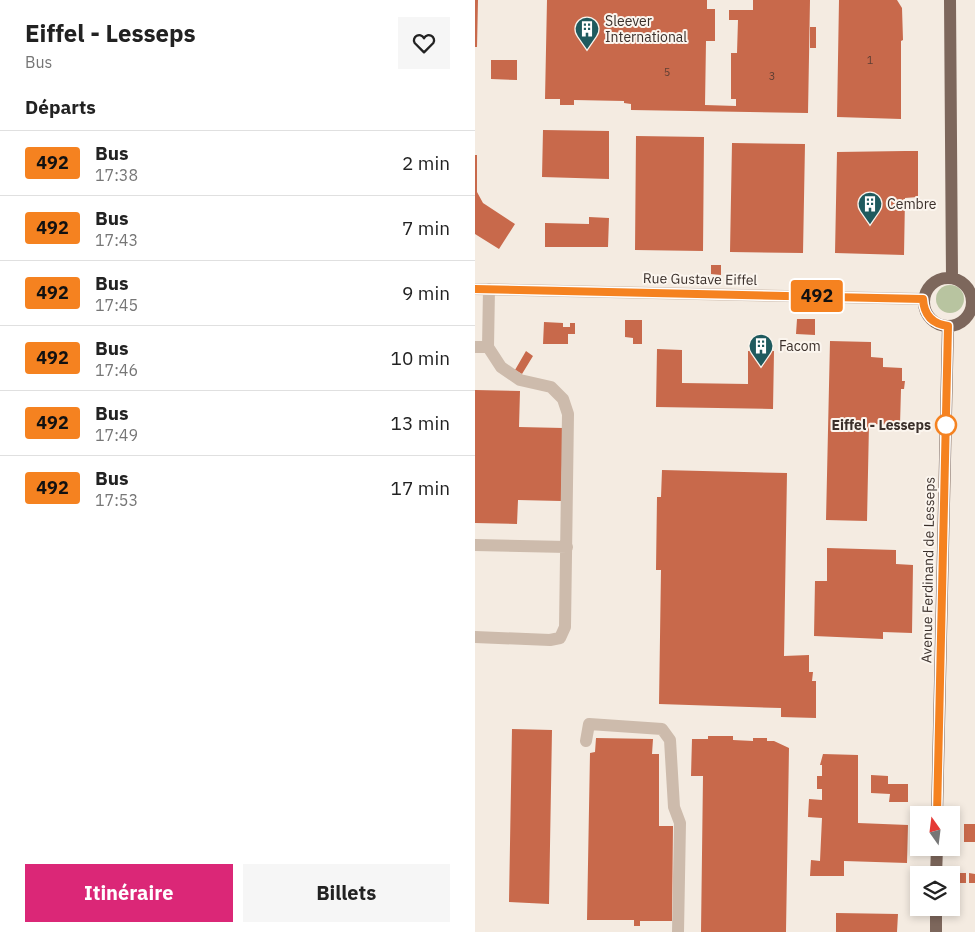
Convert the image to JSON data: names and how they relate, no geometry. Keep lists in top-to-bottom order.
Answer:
{
  "streets": {
    "main road": ["Avenue Ferdinand de Lesseps"],
    "street": ["Rue Gustave Eiffel"]
  },
  "crossings": [
    ["Rue Gustave Eiffel", "Avenue Ferdinand de Lesseps"]
  ],
  "places": {
    "building": ["Sleever International", "Cembre", "Facom"],
    "other": ["Eiffel - Lesseps"]
  },
  "lines": ["bus line 492"],
  "house_numbers": ["1", "5", "3"],
  "north": "top",
  "page": {
    "heading": [
      ["Eiffel - Lesseps", "Bus"],
      "Départs"
    ],
    "on_map": "492",
    "list": [
      {
        "mark": "492",
        "name": "Bus",
        "note": "17:38",
        "value": "2 min"
      },
      {
        "mark": "492",
        "name": "Bus",
        "note": "17:43",
        "value": "7 min"
      },
      {
        "mark": "492",
        "name": "Bus",
        "note": "17:45",
        "value": "9 min"
      },
      {
        "mark": "492",
        "name": "Bus",
        "note": "17:46",
        "value": "10 min"
      },
      {
        "mark": "492",
        "name": "Bus",
        "note": "17:49",
        "value": "13 min"
      },
      {
        "mark": "492",
        "name": "Bus",
        "note": "17:53",
        "value": "17 min"
      }
    ],
    "buttons": ["Itinéraire", "Billets"]
  }
}
